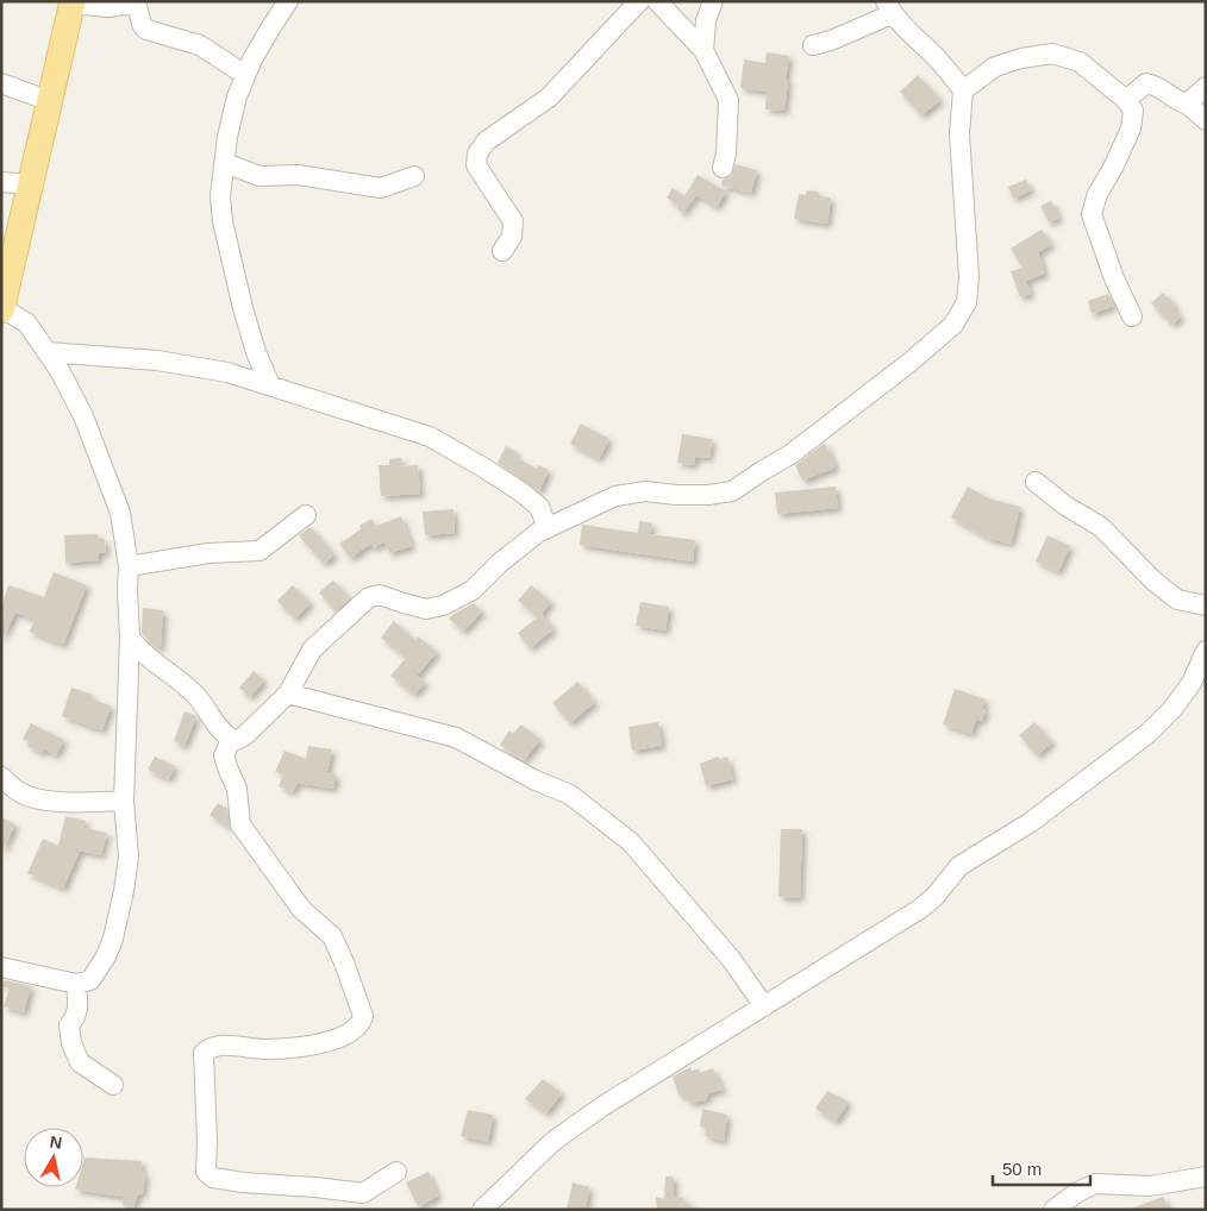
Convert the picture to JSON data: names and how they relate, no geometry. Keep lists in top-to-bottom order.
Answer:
{
  "scale_bar": "50 m",
  "north": "top"
}
